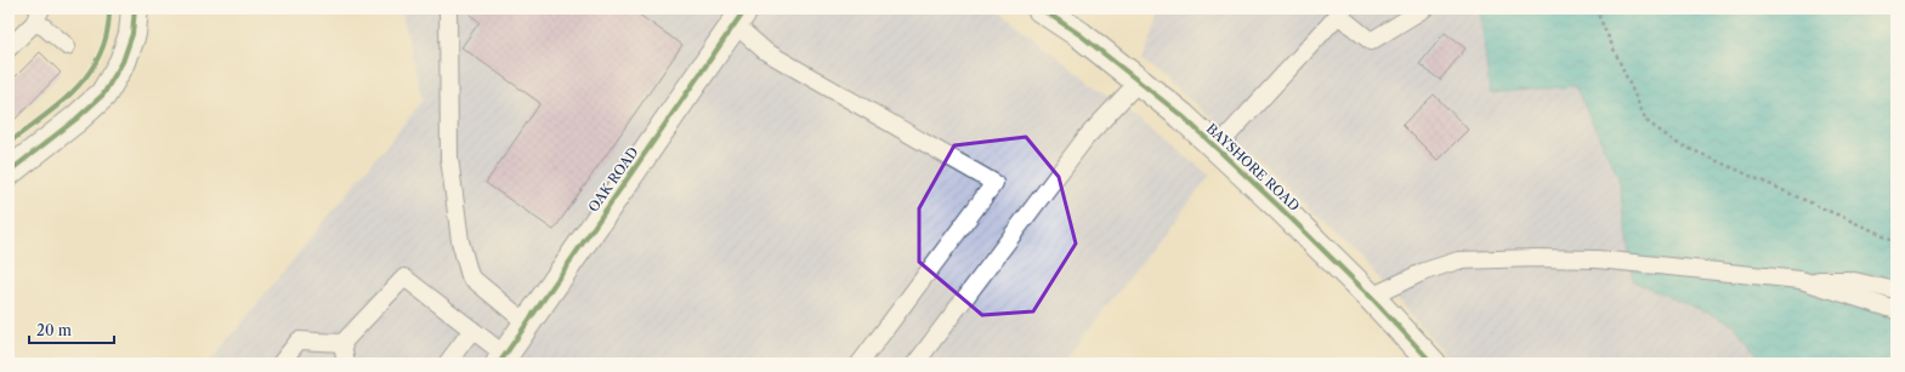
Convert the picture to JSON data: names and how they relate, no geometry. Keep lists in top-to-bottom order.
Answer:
{
  "streets": {
    "street": ["BAYSHORE ROAD", "OAK ROAD"]
  },
  "scale_bar": "20 m"
}
